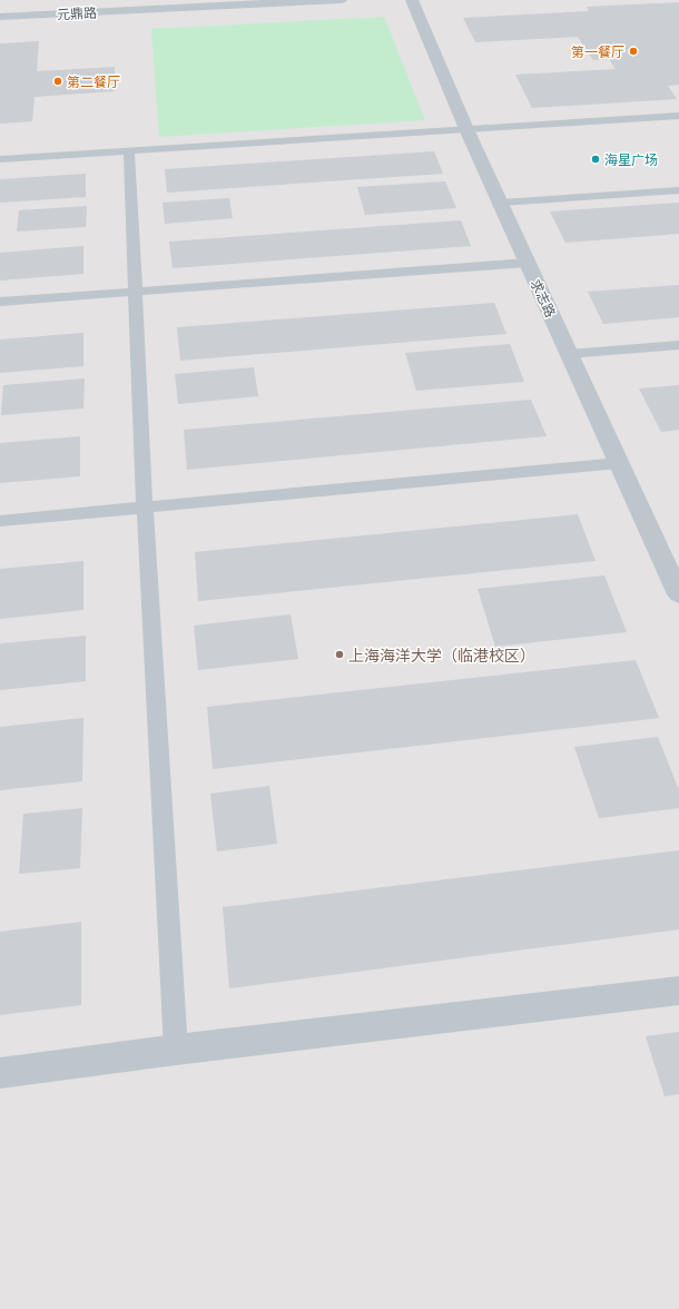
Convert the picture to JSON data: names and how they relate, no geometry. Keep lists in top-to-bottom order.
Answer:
{
  "streets": {
    "street": ["元鼎路", "求志路"]
  },
  "places": [
    "第一餐厅",
    "第二餐厅",
    "海星广场",
    "上海海洋大学（临港校区）"
  ]
}
